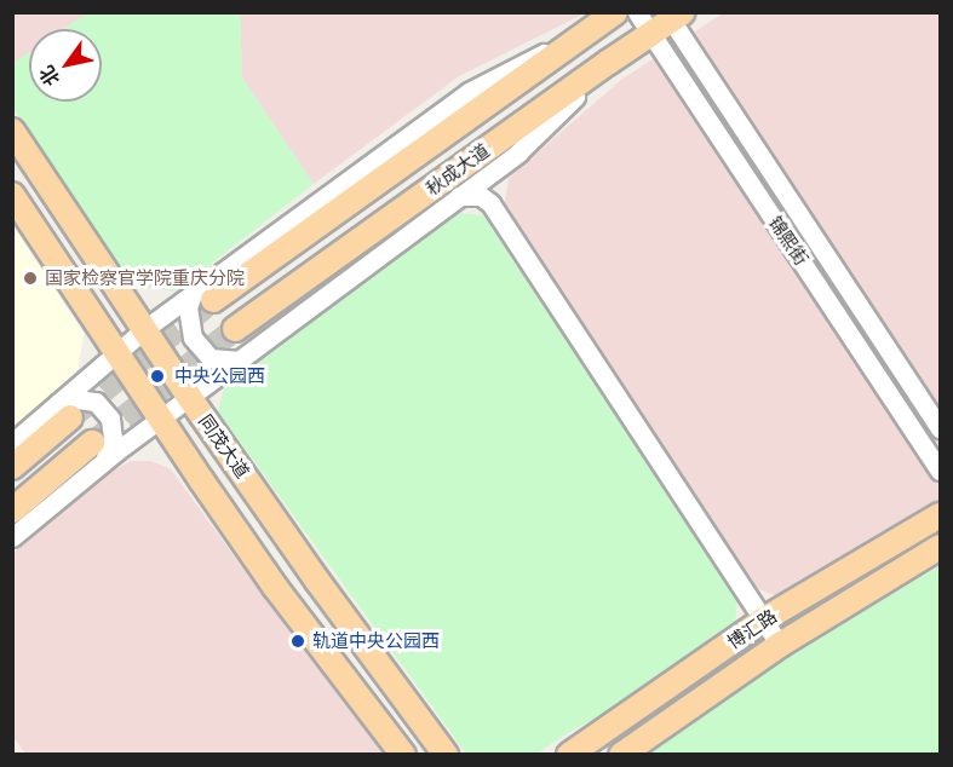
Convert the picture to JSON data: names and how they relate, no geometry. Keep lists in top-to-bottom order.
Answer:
{
  "streets": {
    "main road": ["秋成大道", "同茂大道", "博汇路"],
    "street": ["锦熙街"]
  },
  "crossings": [
    ["秋成大道", "锦熙街"]
  ],
  "places": ["国家检察官学院重庆分院", "中央公园西", "轨道中央公园西"],
  "north": "bottom left"
}
